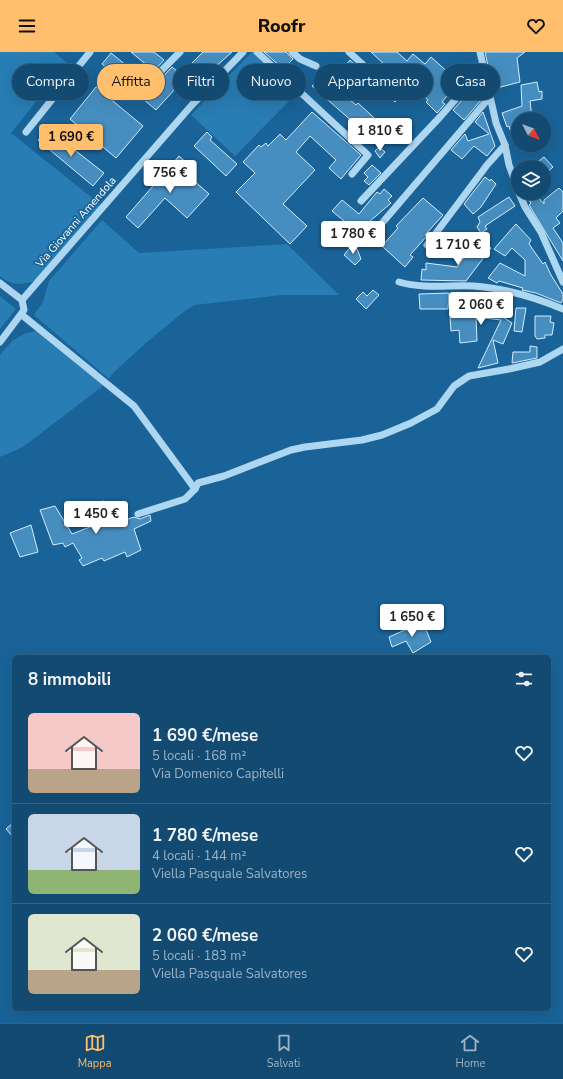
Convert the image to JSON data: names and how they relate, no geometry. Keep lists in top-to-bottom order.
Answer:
{
  "streets": {
    "street": ["Via Giovanni Amendola"]
  },
  "north": "bottom right",
  "page": {
    "header": "Roofr",
    "chip": [
      "Compra",
      "Affitta",
      "Filtri",
      "Nuovo",
      "Appartamento",
      "Casa"
    ],
    "price": [
      "1 810 €",
      "1 690 €",
      "756 €",
      "1 780 €",
      "1 710 €",
      "2 060 €",
      "1 450 €",
      "1 650 €"
    ],
    "heading": "8 immobili",
    "list": [
      {
        "name": "1 690 €/mese",
        "note": "5 locali · 168 m² · Via Domenico Capitelli"
      },
      {
        "name": "1 780 €/mese",
        "note": "4 locali · 144 m² · Viella Pasquale Salvatores"
      },
      {
        "name": "2 060 €/mese",
        "note": "5 locali · 183 m² · Viella Pasquale Salvatores"
      }
    ],
    "tabs": ["Mappa", "Salvati", "Home"]
  }
}
